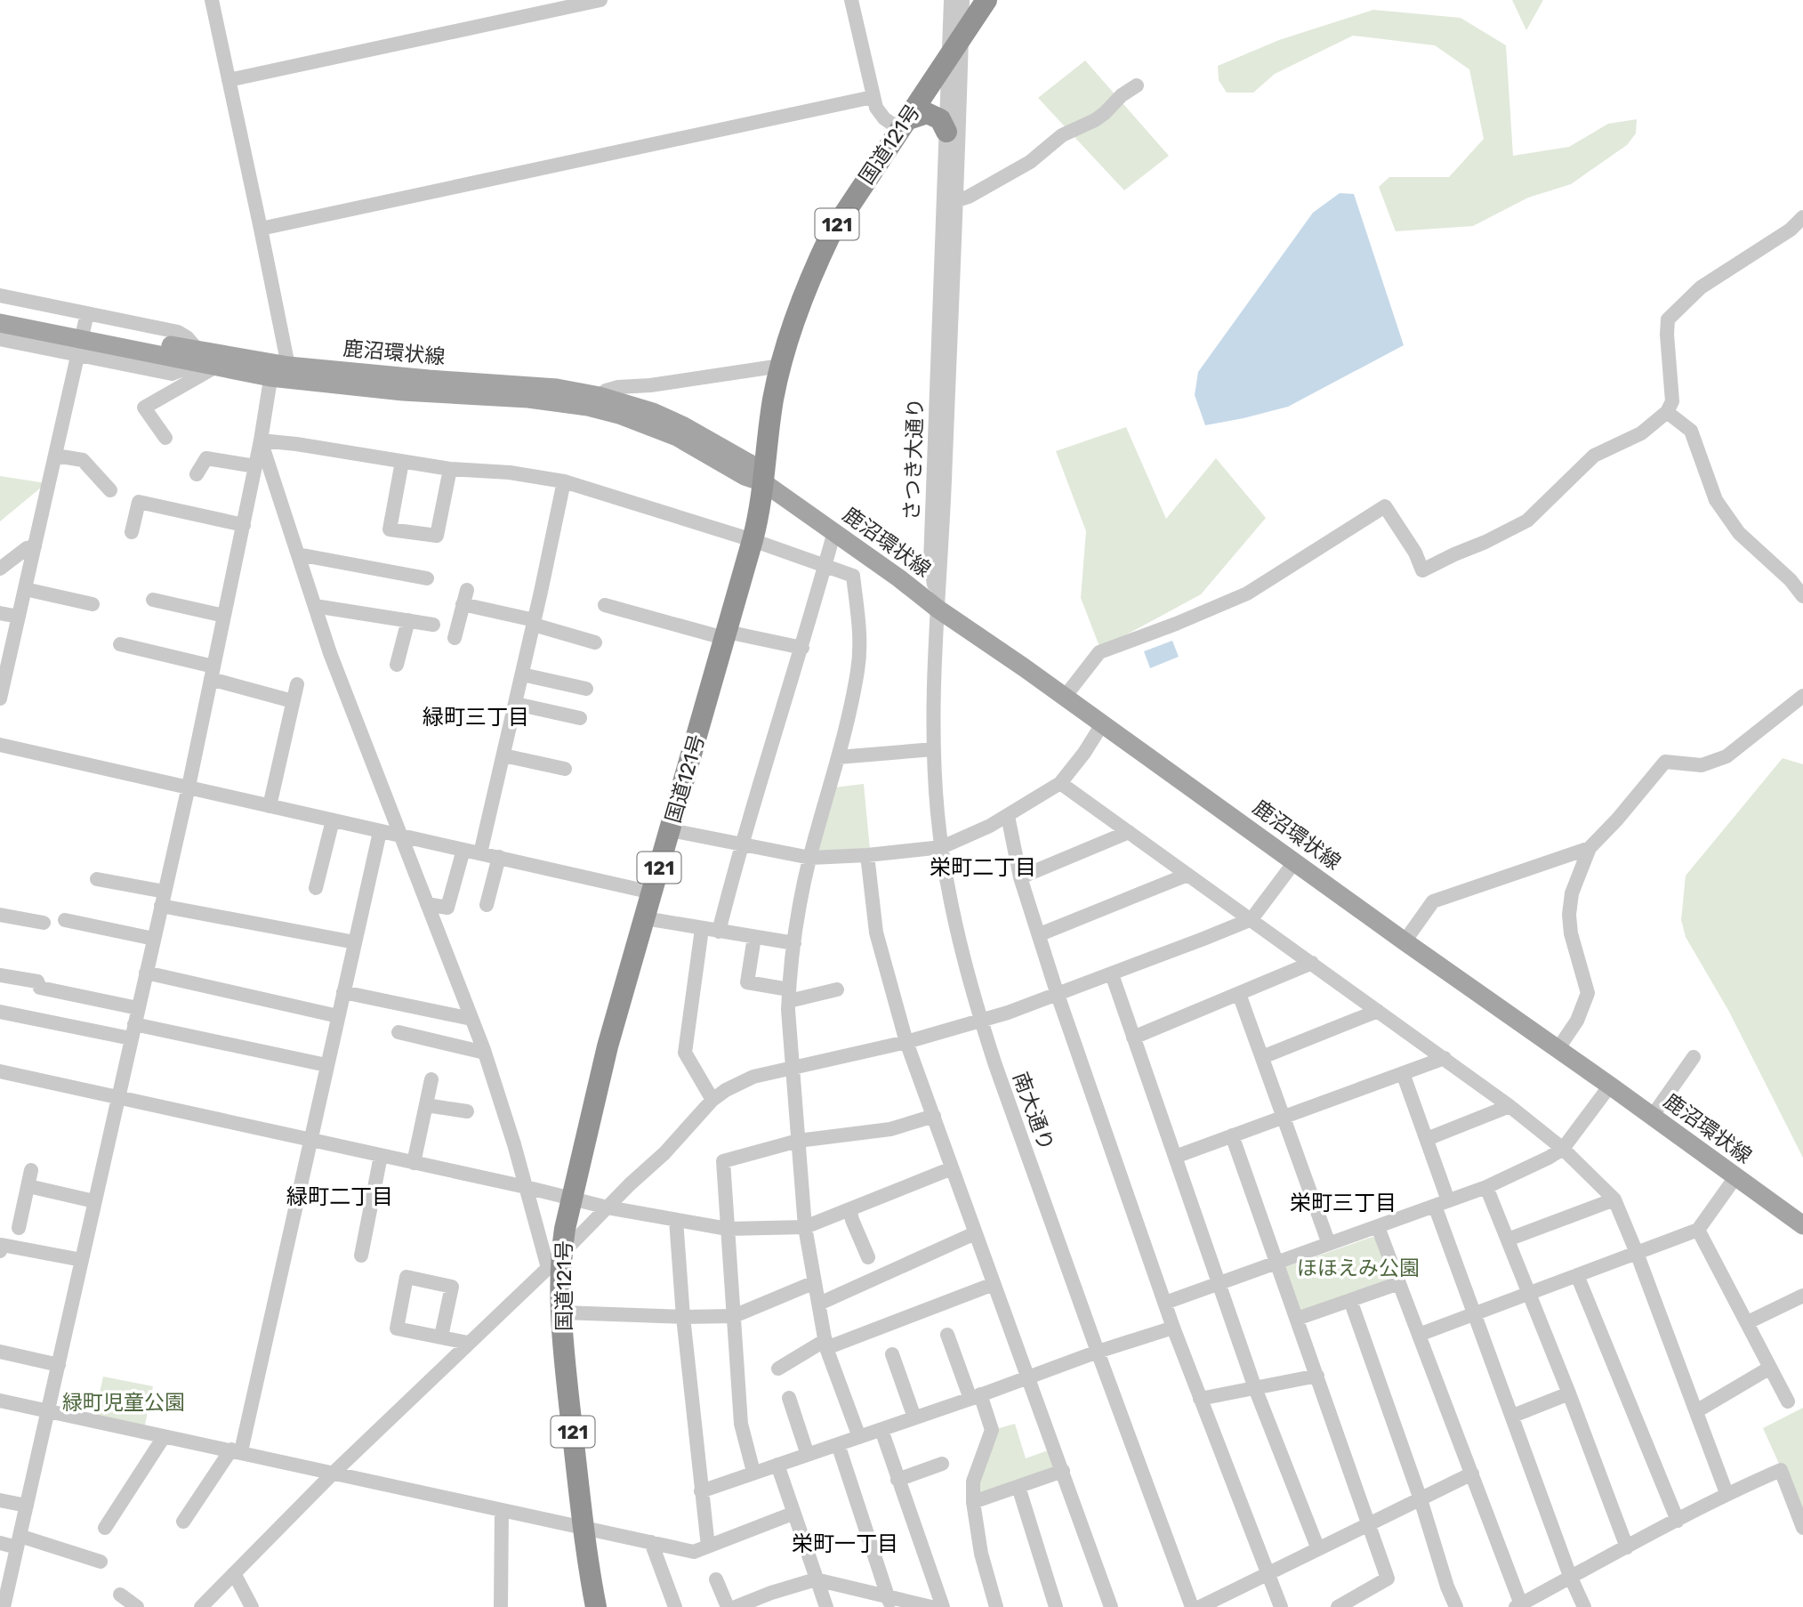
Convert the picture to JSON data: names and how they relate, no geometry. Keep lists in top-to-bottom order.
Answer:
{
  "streets": {
    "highway": ["国道121号", "121"],
    "main road": ["鹿沼環状線"],
    "street": ["さつき大通り", "南大通り"]
  },
  "crossings": [
    ["国道121号", "鹿沼環状線"],
    ["国道121号", "さつき大通り"],
    ["鹿沼環状線", "さつき大通り"],
    ["鹿沼環状線", "南大通り"],
    ["さつき大通り", "南大通り"]
  ],
  "districts": [
    "緑町三丁目",
    "栄町二丁目",
    "緑町二丁目",
    "栄町三丁目",
    "栄町一丁目"
  ],
  "parks": ["ほほえみ公園", "緑町児童公園"]
}
